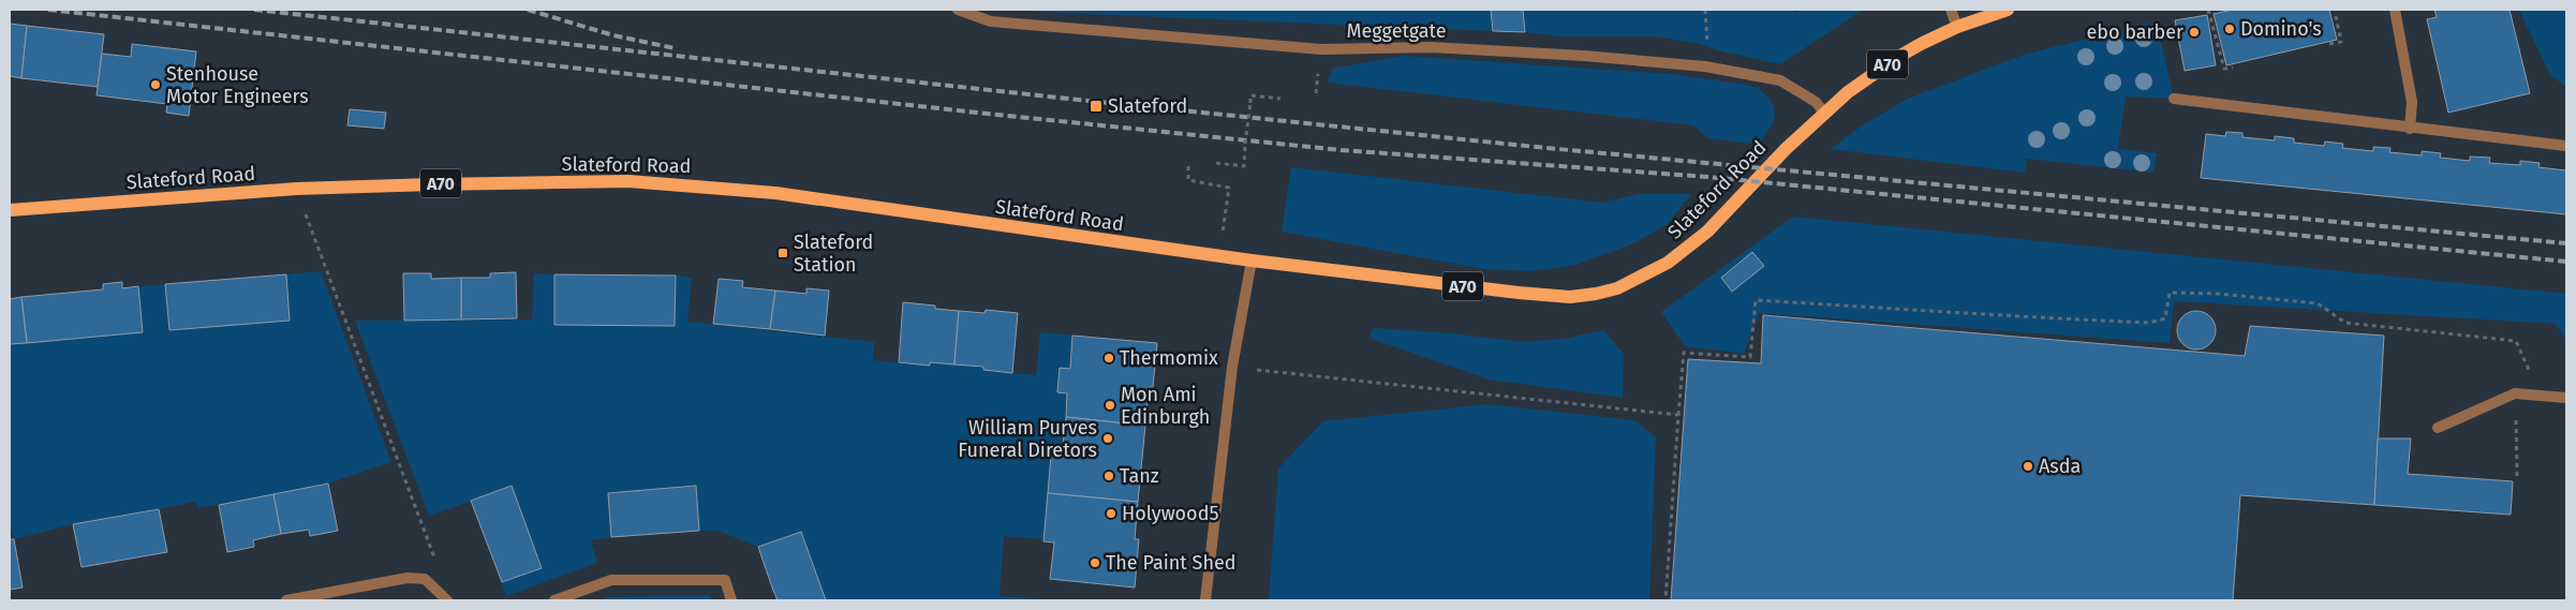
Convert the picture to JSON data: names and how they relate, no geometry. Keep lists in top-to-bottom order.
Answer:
{
  "streets": {
    "main road": ["A70", "Slateford Road"],
    "street": ["Meggetgate"]
  },
  "crossings": [
    ["Meggetgate", "Slateford Road"]
  ],
  "places": {
    "other": [
      "Domino's",
      "ebo barber",
      "Stenhouse Motor Engineers",
      "Thermomix",
      "Mon Ami Edinburgh",
      "William Purves Funeral Diretors",
      "Asda",
      "Tanz",
      "Holywood5",
      "The Paint Shed"
    ],
    "transit": ["Slateford", "Slateford Station"]
  }
}
